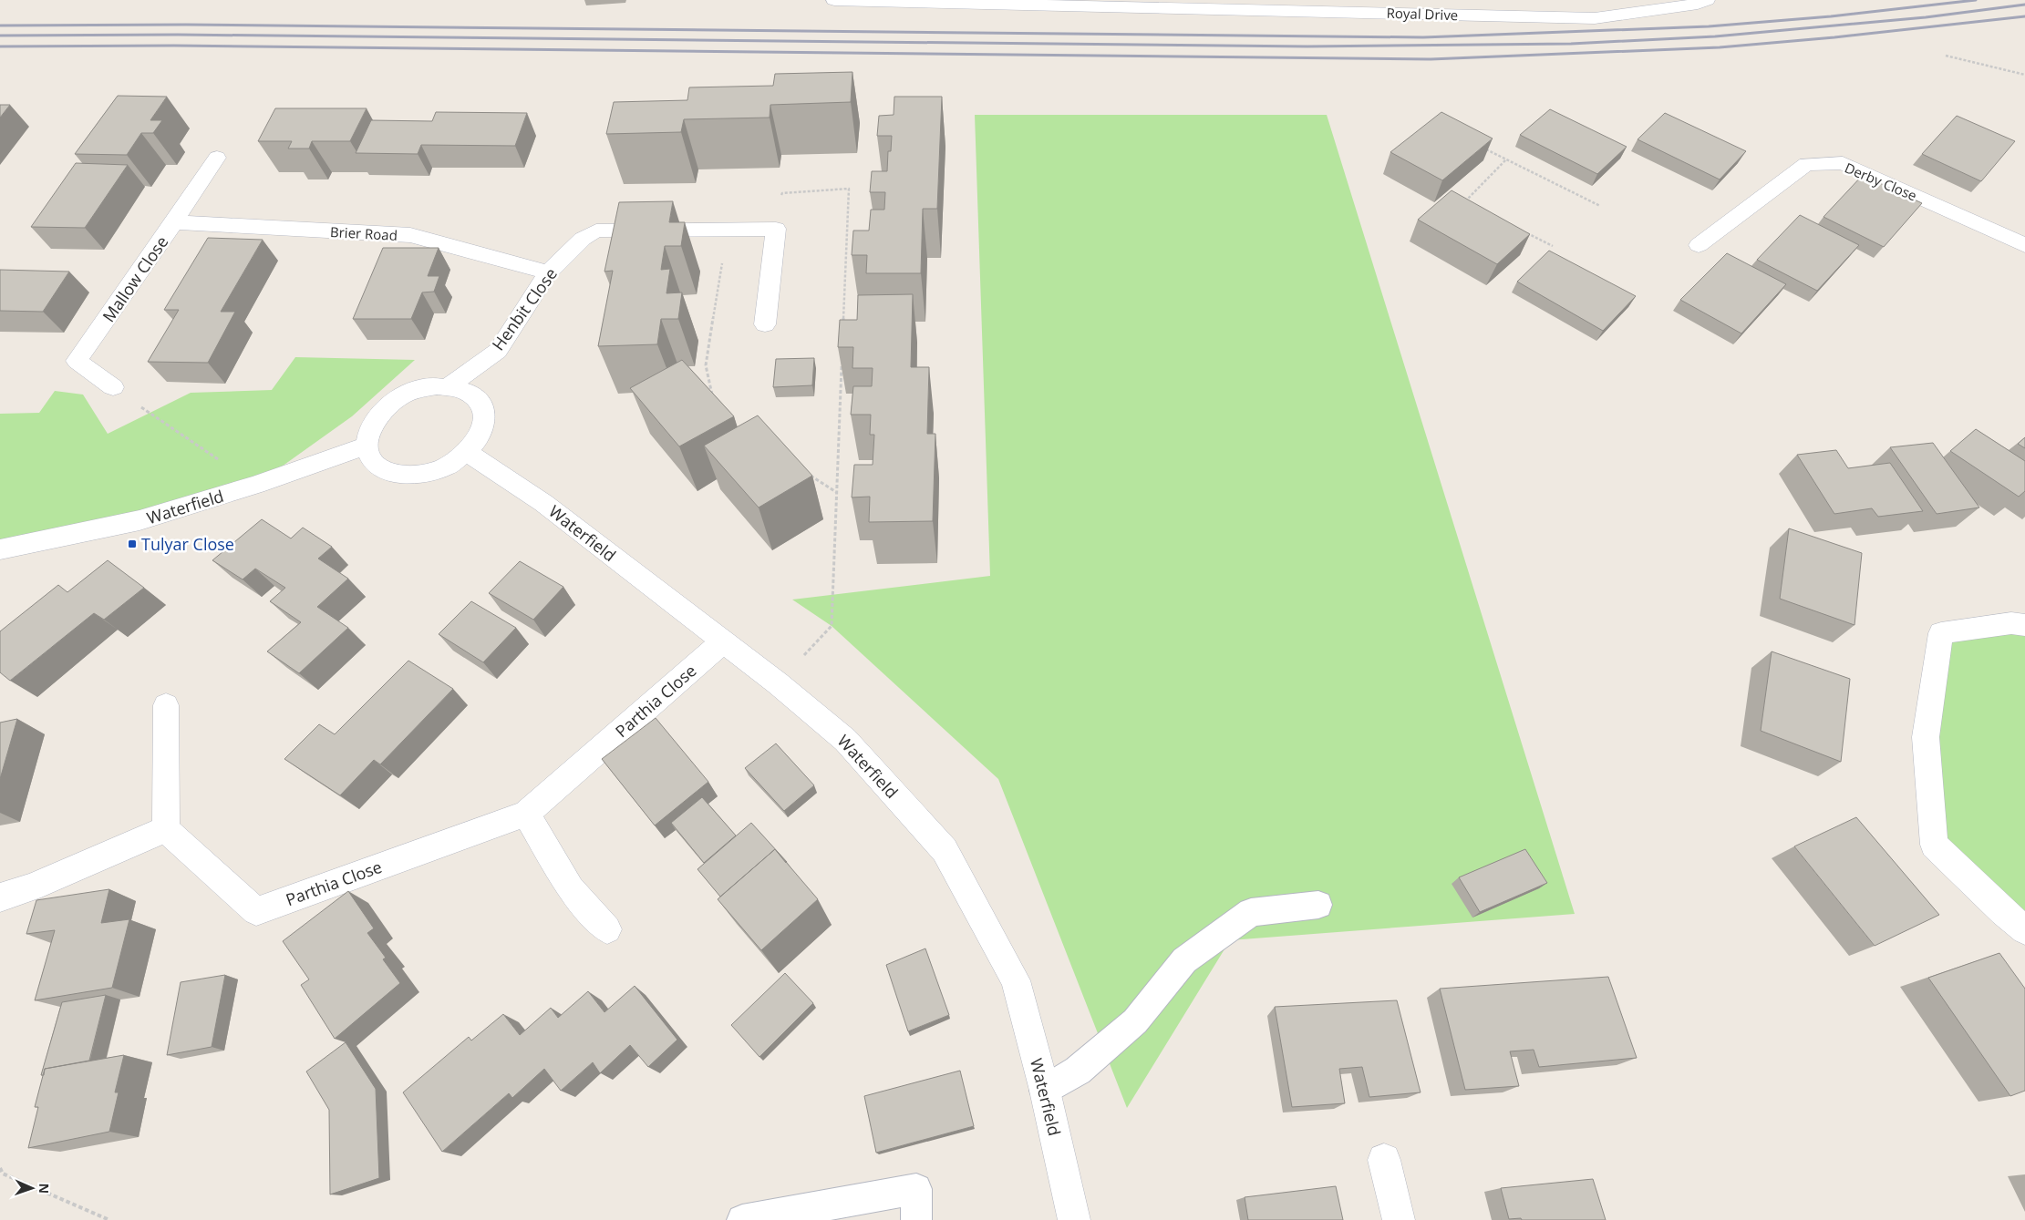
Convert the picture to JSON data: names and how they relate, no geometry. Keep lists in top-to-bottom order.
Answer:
{
  "streets": {
    "street": [
      "Royal Drive",
      "Derby Close",
      "Brier Road",
      "Mallow Close",
      "Henbit Close",
      "Waterfield",
      "Parthia Close"
    ]
  },
  "crossings": [
    ["Brier Road", "Mallow Close"],
    ["Brier Road", "Henbit Close"],
    ["Henbit Close", "Waterfield"],
    ["Waterfield", "Parthia Close"]
  ],
  "places": {
    "transit": ["Tulyar Close"]
  },
  "north": "right"
}
